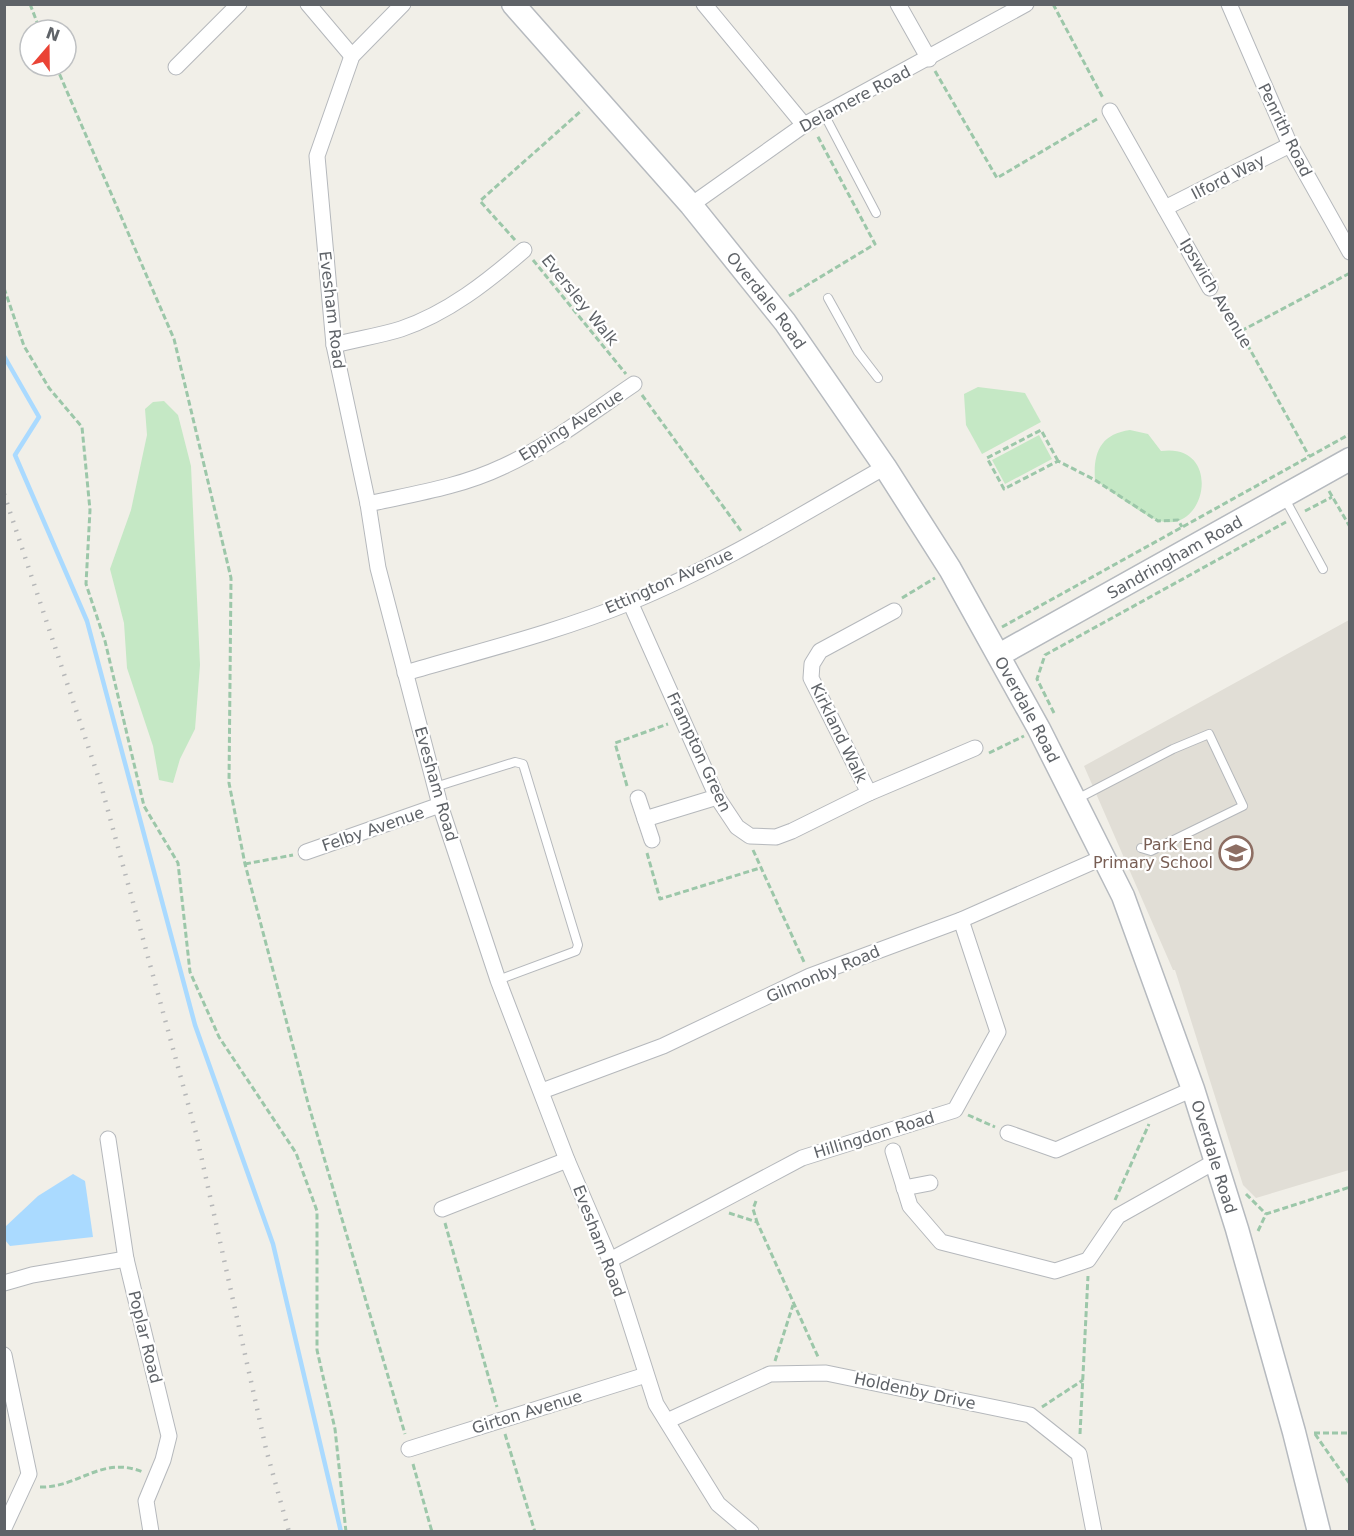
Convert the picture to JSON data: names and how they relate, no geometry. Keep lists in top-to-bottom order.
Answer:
{
  "streets": {
    "street": [
      "Delamere Road",
      "Penrith Road",
      "Ilford Way",
      "Ipswich Avenue",
      "Overdale Road",
      "Evesham Road",
      "Epping Avenue",
      "Sandringham Road",
      "Ettington Avenue",
      "Kirkland Walk",
      "Frampton Green",
      "Felby Avenue",
      "Gilmonby Road",
      "Hillingdon Road",
      "Poplar Road",
      "Holdenby Drive",
      "Girton Avenue"
    ],
    "path": ["Eversley Walk"]
  },
  "crossings": [
    ["Delamere Road", "Overdale Road"],
    ["Penrith Road", "Ilford Way"],
    ["Ilford Way", "Ipswich Avenue"],
    ["Ipswich Avenue", "Sandringham Road"],
    ["Eversley Walk", "Overdale Road"],
    ["Eversley Walk", "Epping Avenue"],
    ["Eversley Walk", "Ettington Avenue"],
    ["Overdale Road", "Sandringham Road"],
    ["Overdale Road", "Ettington Avenue"],
    ["Overdale Road", "Gilmonby Road"],
    ["Evesham Road", "Epping Avenue"],
    ["Evesham Road", "Ettington Avenue"],
    ["Evesham Road", "Felby Avenue"],
    ["Evesham Road", "Gilmonby Road"],
    ["Evesham Road", "Hillingdon Road"],
    ["Evesham Road", "Holdenby Drive"],
    ["Evesham Road", "Girton Avenue"],
    ["Ettington Avenue", "Frampton Green"],
    ["Kirkland Walk", "Frampton Green"],
    ["Gilmonby Road", "Hillingdon Road"],
    ["Hillingdon Road", "Holdenby Drive"],
    ["Hillingdon Road", "Girton Avenue"],
    ["Holdenby Drive", "Girton Avenue"]
  ],
  "places": {
    "school or university": ["Park End Primary School"]
  },
  "north": "top"
}
